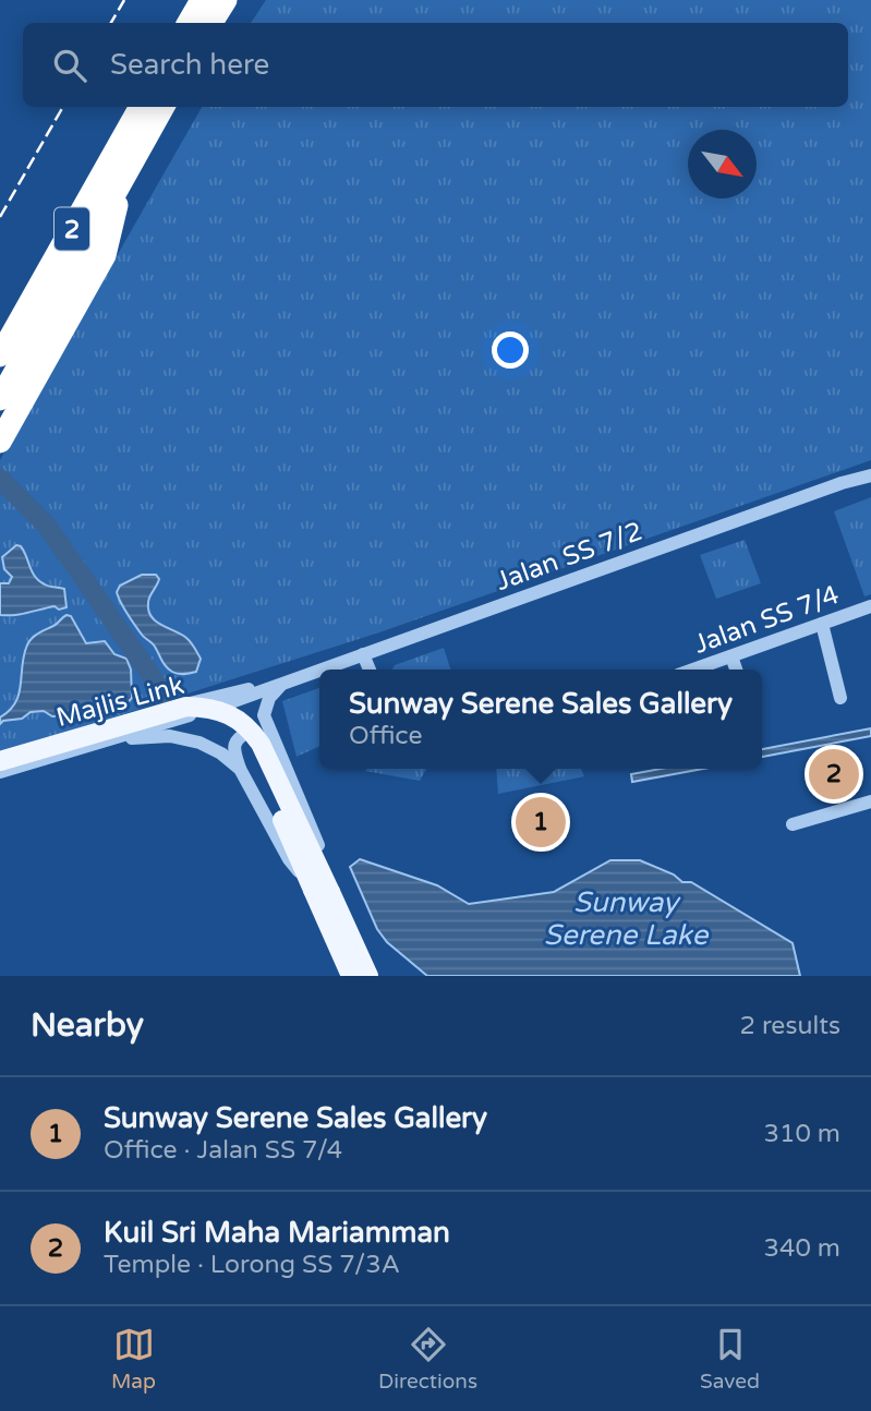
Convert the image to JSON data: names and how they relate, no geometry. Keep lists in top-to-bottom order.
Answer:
{
  "streets": {
    "highway": ["2"],
    "main road": ["Majlis Link"],
    "street": ["Jalan SS 7/2", "Jalan SS 7/4"]
  },
  "crossings": [
    ["Jalan SS 7/2", "Majlis Link"]
  ],
  "water": ["Sunway Serene Lake"],
  "north": "bottom right",
  "page": {
    "search": "Search here",
    "popup": ["Sunway Serene Sales Gallery", "Office"],
    "pins": ["2", "1"],
    "heading": ["Nearby", "2 results"],
    "list": [
      {
        "mark": "1",
        "name": "Sunway Serene Sales Gallery",
        "note": "Office · Jalan SS 7/4",
        "value": "310 m"
      },
      {
        "mark": "2",
        "name": "Kuil Sri Maha Mariamman",
        "note": "Temple · Lorong SS 7/3A",
        "value": "340 m"
      }
    ],
    "nav": ["Map", "Directions", "Saved"]
  }
}
